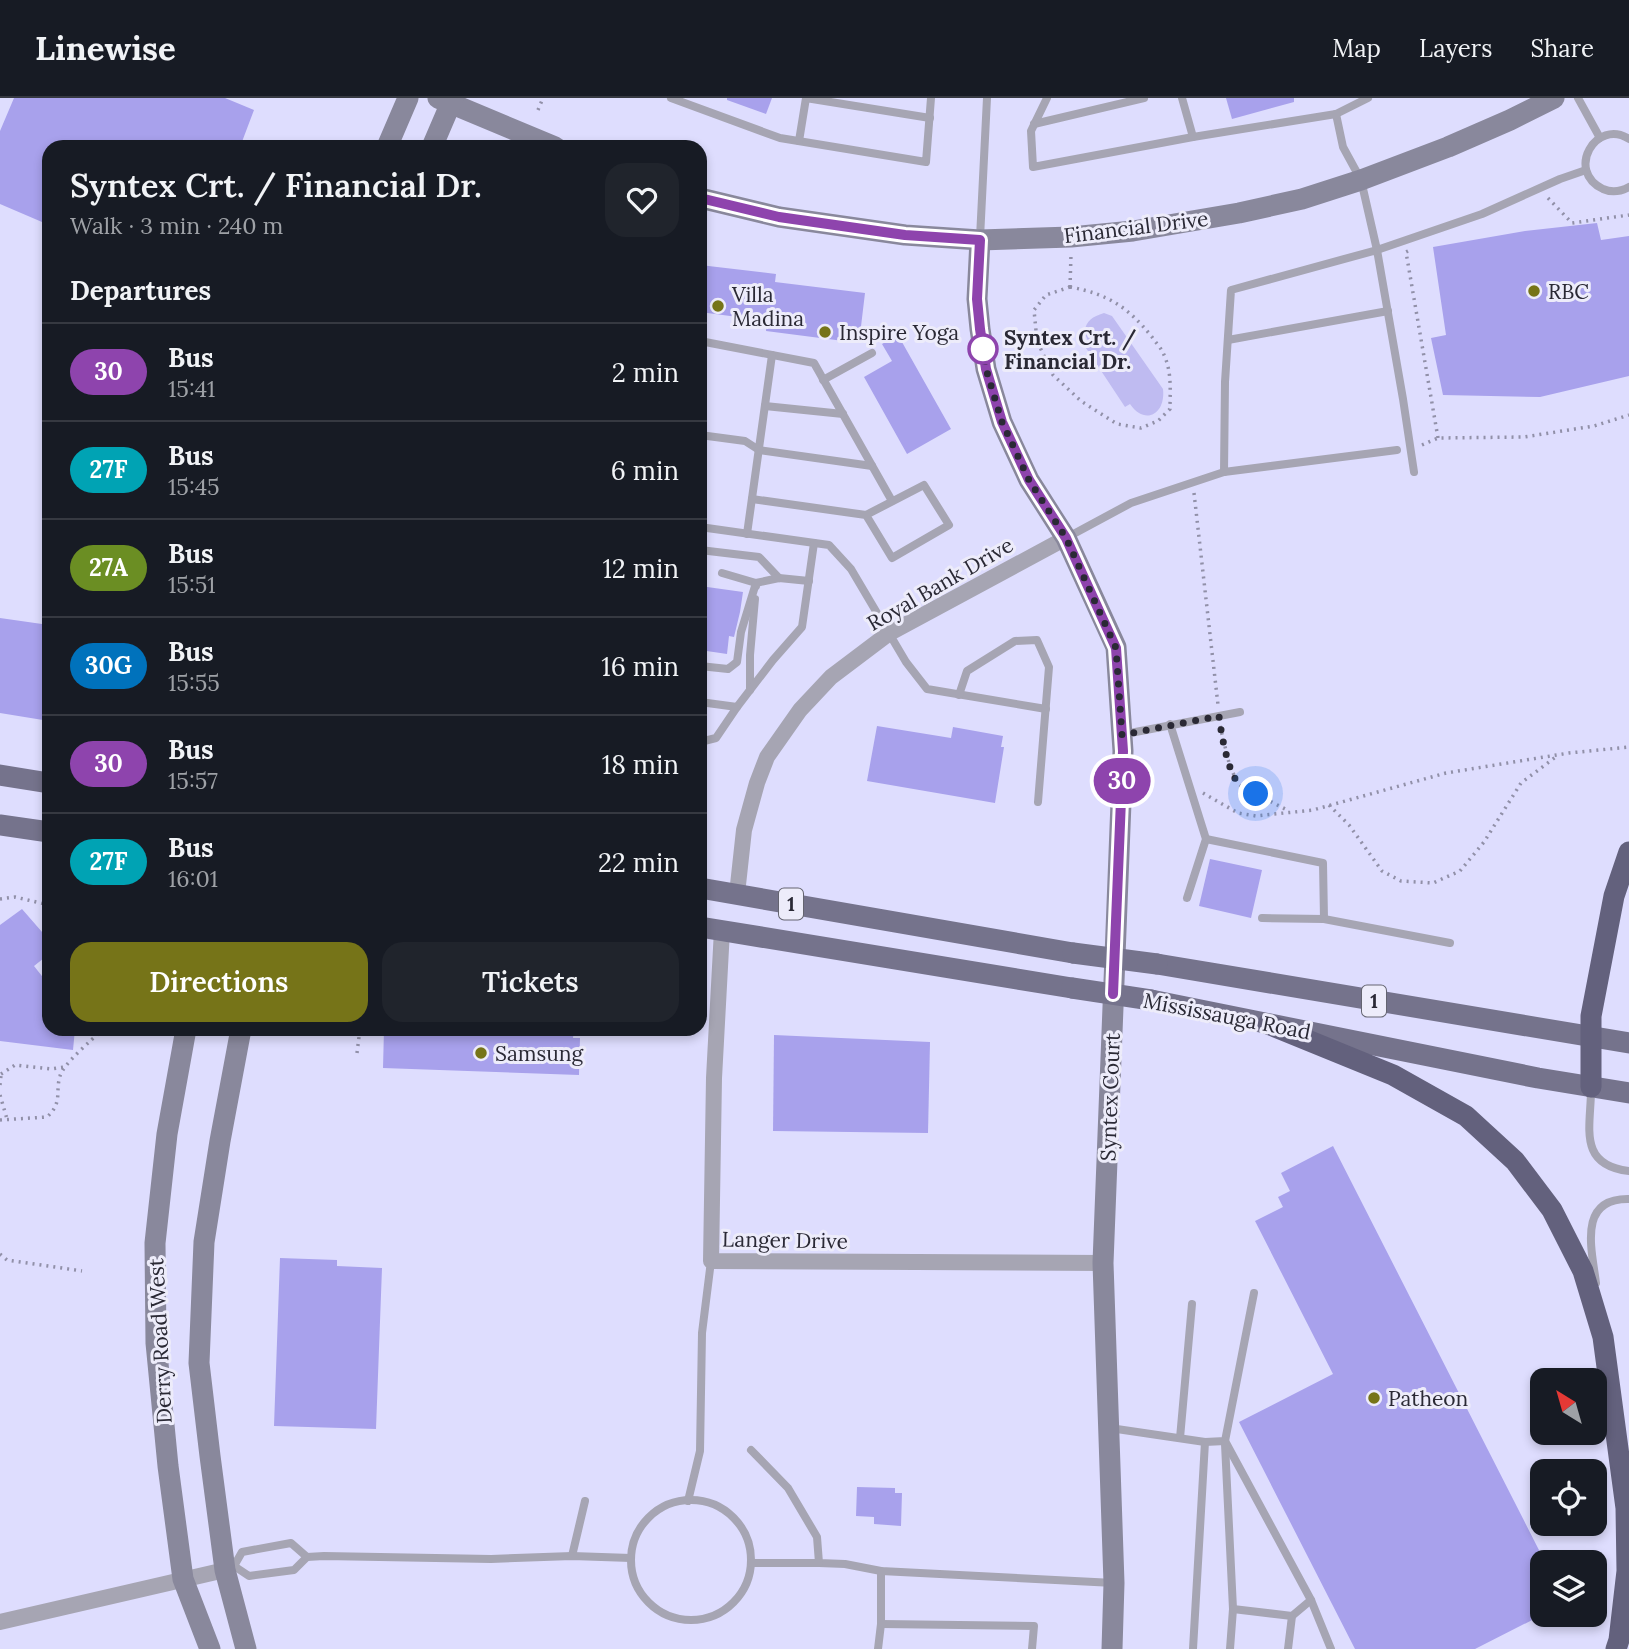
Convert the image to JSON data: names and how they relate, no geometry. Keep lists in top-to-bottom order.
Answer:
{
  "streets": {
    "main road": ["1", "Mississauga Road"],
    "street": [
      "Financial Drive",
      "Royal Bank Drive",
      "Syntex Court",
      "Langer Drive",
      "Derry Road West"
    ]
  },
  "crossings": [
    ["Financial Drive", "Syntex Court"],
    ["Royal Bank Drive", "Mississauga Road"],
    ["Royal Bank Drive", "Syntex Court"],
    ["Mississauga Road", "Langer Drive"],
    ["Syntex Court", "Langer Drive"]
  ],
  "places": [
    "RBC",
    "Villa Madina",
    "Inspire Yoga",
    "Syntex Crt. / Financial Dr.",
    "Samsung",
    "Patheon"
  ],
  "lines": ["bus line 30"],
  "north": "top left",
  "page": {
    "header": "Linewise",
    "nav": ["Map", "Layers", "Share"],
    "on_map": "30",
    "heading": [
      ["Syntex Crt. / Financial Dr.", "Walk · 3 min · 240 m"],
      "Departures"
    ],
    "list": [
      {
        "mark": "30",
        "name": "Bus",
        "note": "15:41",
        "value": "2 min"
      },
      {
        "mark": "27F",
        "name": "Bus",
        "note": "15:45",
        "value": "6 min"
      },
      {
        "mark": "27A",
        "name": "Bus",
        "note": "15:51",
        "value": "12 min"
      },
      {
        "mark": "30G",
        "name": "Bus",
        "note": "15:55",
        "value": "16 min"
      },
      {
        "mark": "30",
        "name": "Bus",
        "note": "15:57",
        "value": "18 min"
      },
      {
        "mark": "27F",
        "name": "Bus",
        "note": "16:01",
        "value": "22 min"
      }
    ],
    "buttons": ["Directions", "Tickets"]
  }
}
